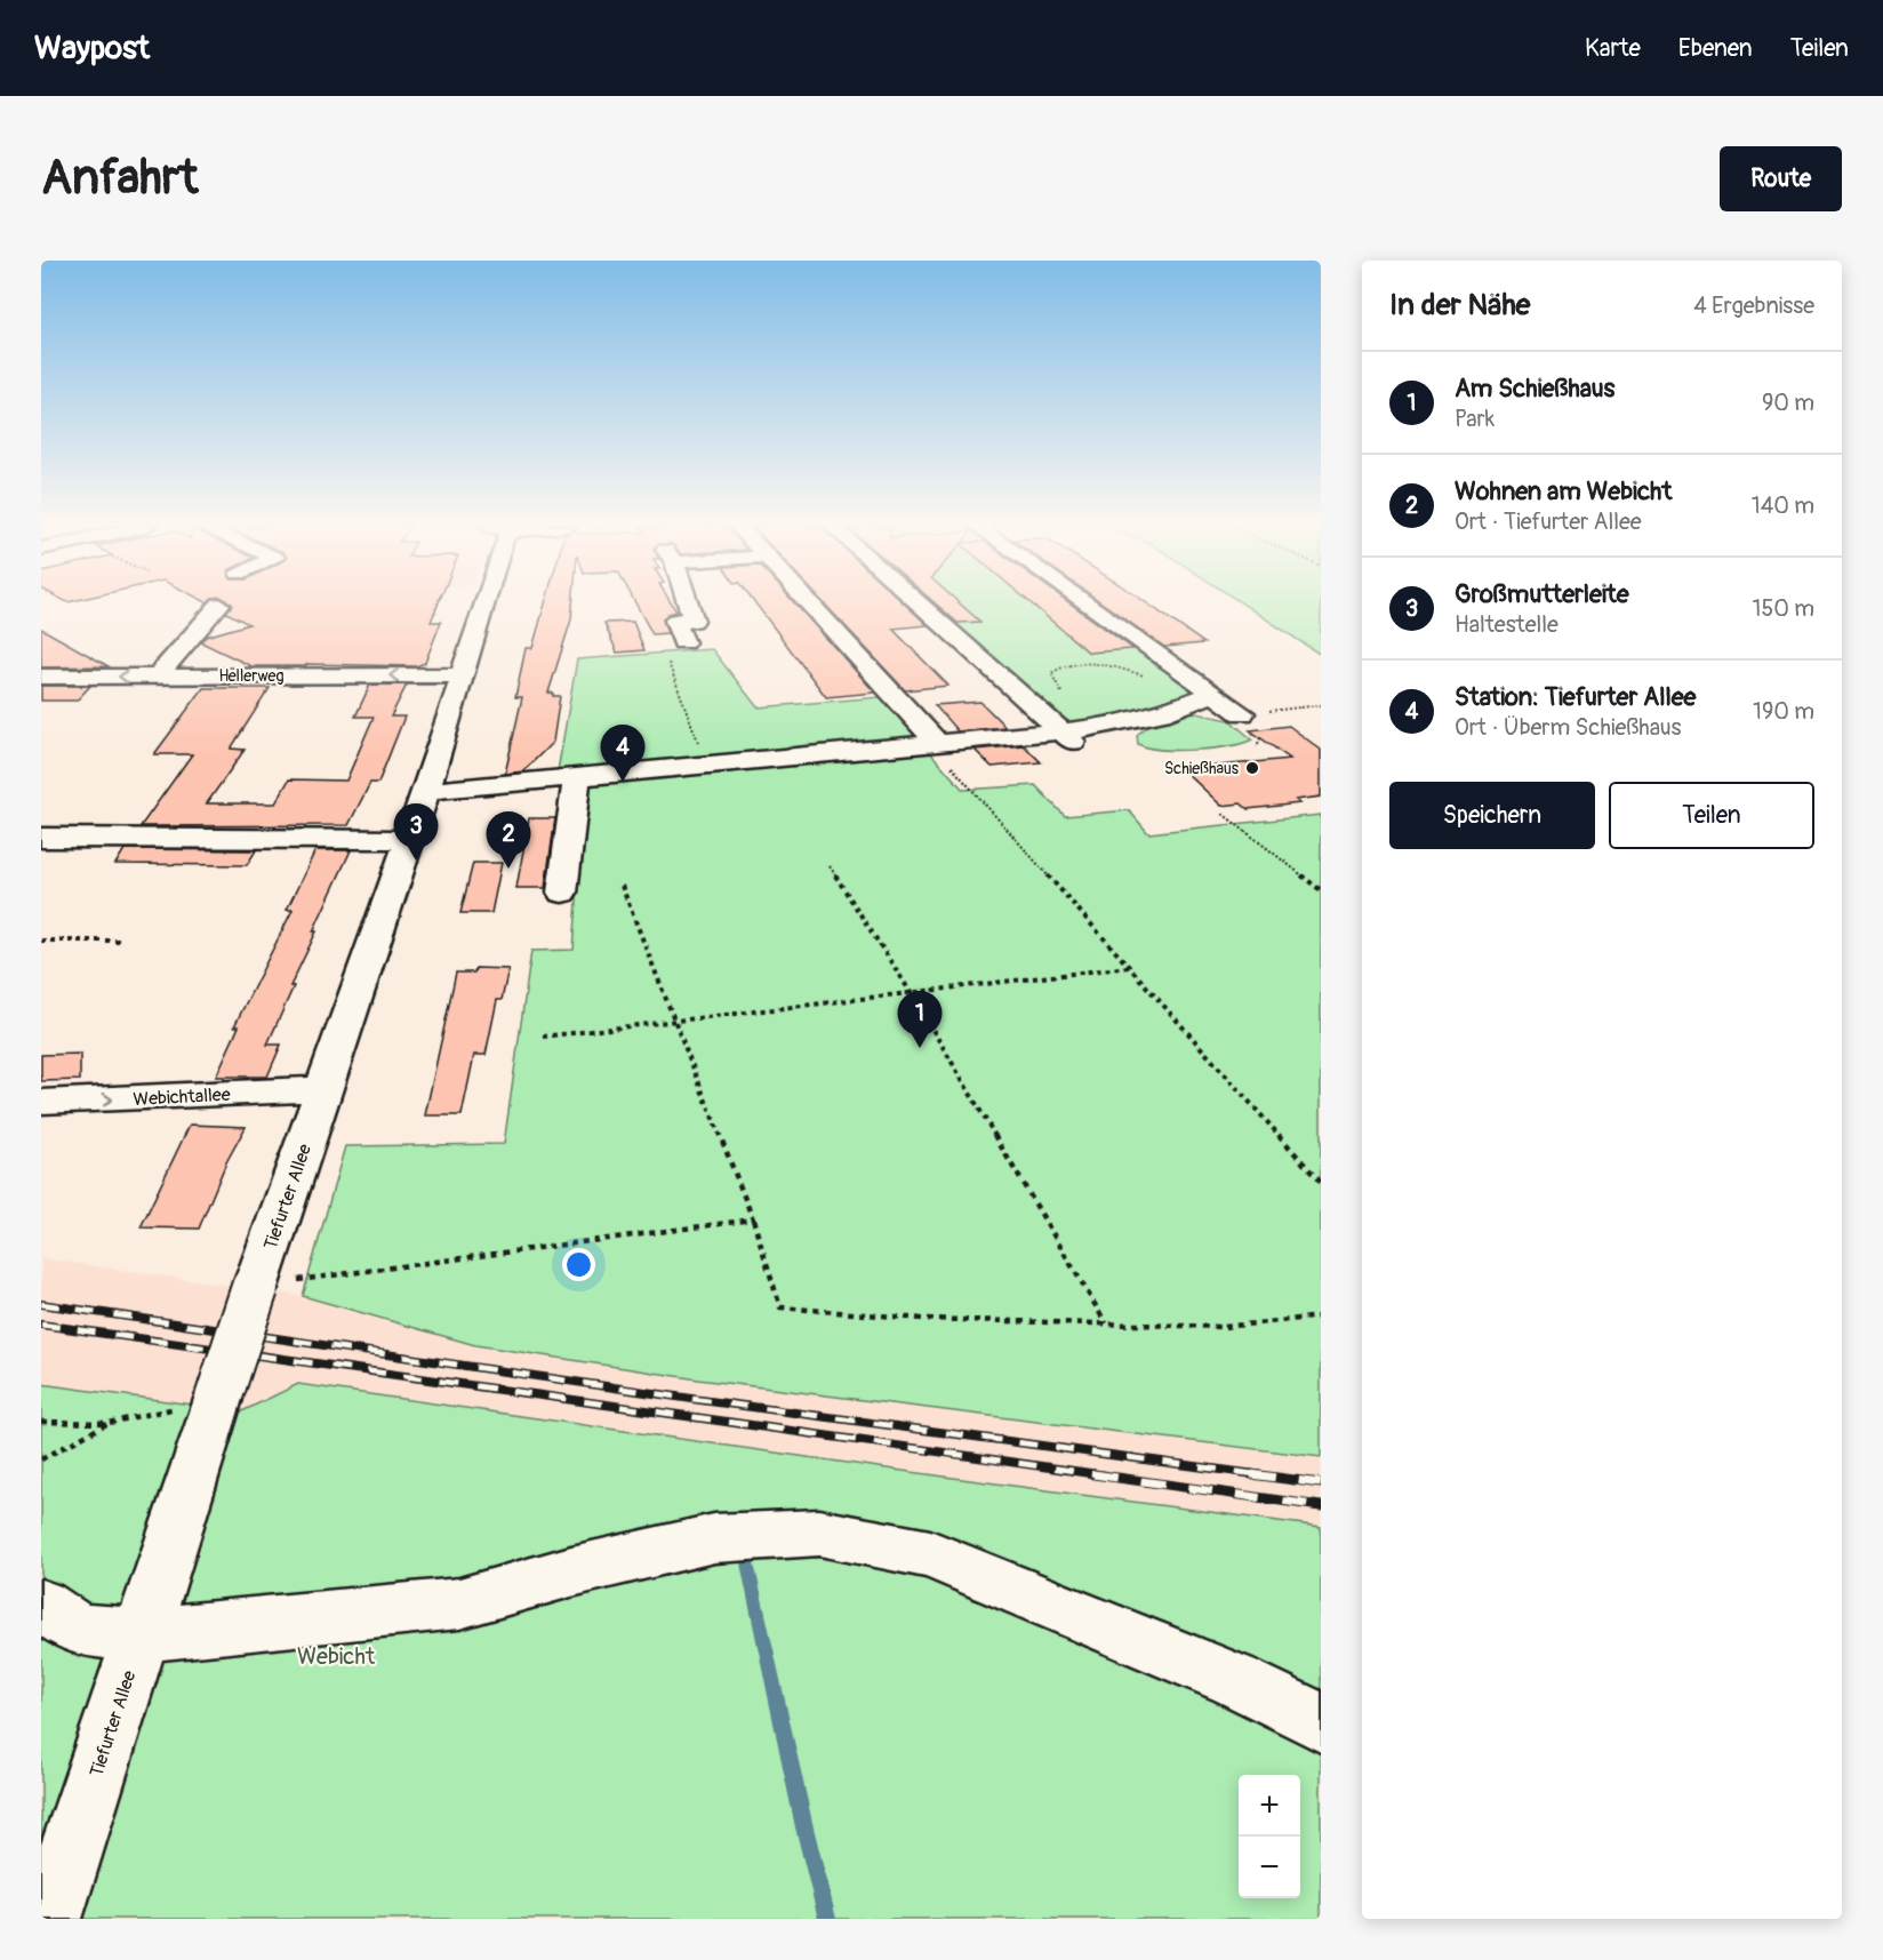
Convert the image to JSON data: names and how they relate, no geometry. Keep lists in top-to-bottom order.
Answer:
{
  "streets": {
    "street": ["Hellerweg", "Webichtallee", "Tiefurter Allee"]
  },
  "crossings": [
    ["Hellerweg", "Tiefurter Allee"],
    ["Webichtallee", "Tiefurter Allee"]
  ],
  "parks": ["Webicht"],
  "places": ["Schießhaus"],
  "page": {
    "header": "Waypost",
    "nav": ["Karte", "Ebenen", "Teilen"],
    "buttons": [
      "Route",
      ["Speichern", "Teilen"]
    ],
    "title": "Anfahrt",
    "heading": ["In der Nähe", "4 Ergebnisse"],
    "list": [
      {
        "mark": "1",
        "name": "Am Schießhaus",
        "note": "Park",
        "value": "90 m"
      },
      {
        "mark": "2",
        "name": "Wohnen am Webicht",
        "note": "Ort · Tiefurter Allee",
        "value": "140 m"
      },
      {
        "mark": "3",
        "name": "Großmutterleite",
        "note": "Haltestelle",
        "value": "150 m"
      },
      {
        "mark": "4",
        "name": "Station: Tiefurter Allee",
        "note": "Ort · Überm Schießhaus",
        "value": "190 m"
      }
    ],
    "pins": [
      "4",
      "3",
      "2",
      "1"
    ],
    "map_buttons": ["+", "−"]
  }
}
